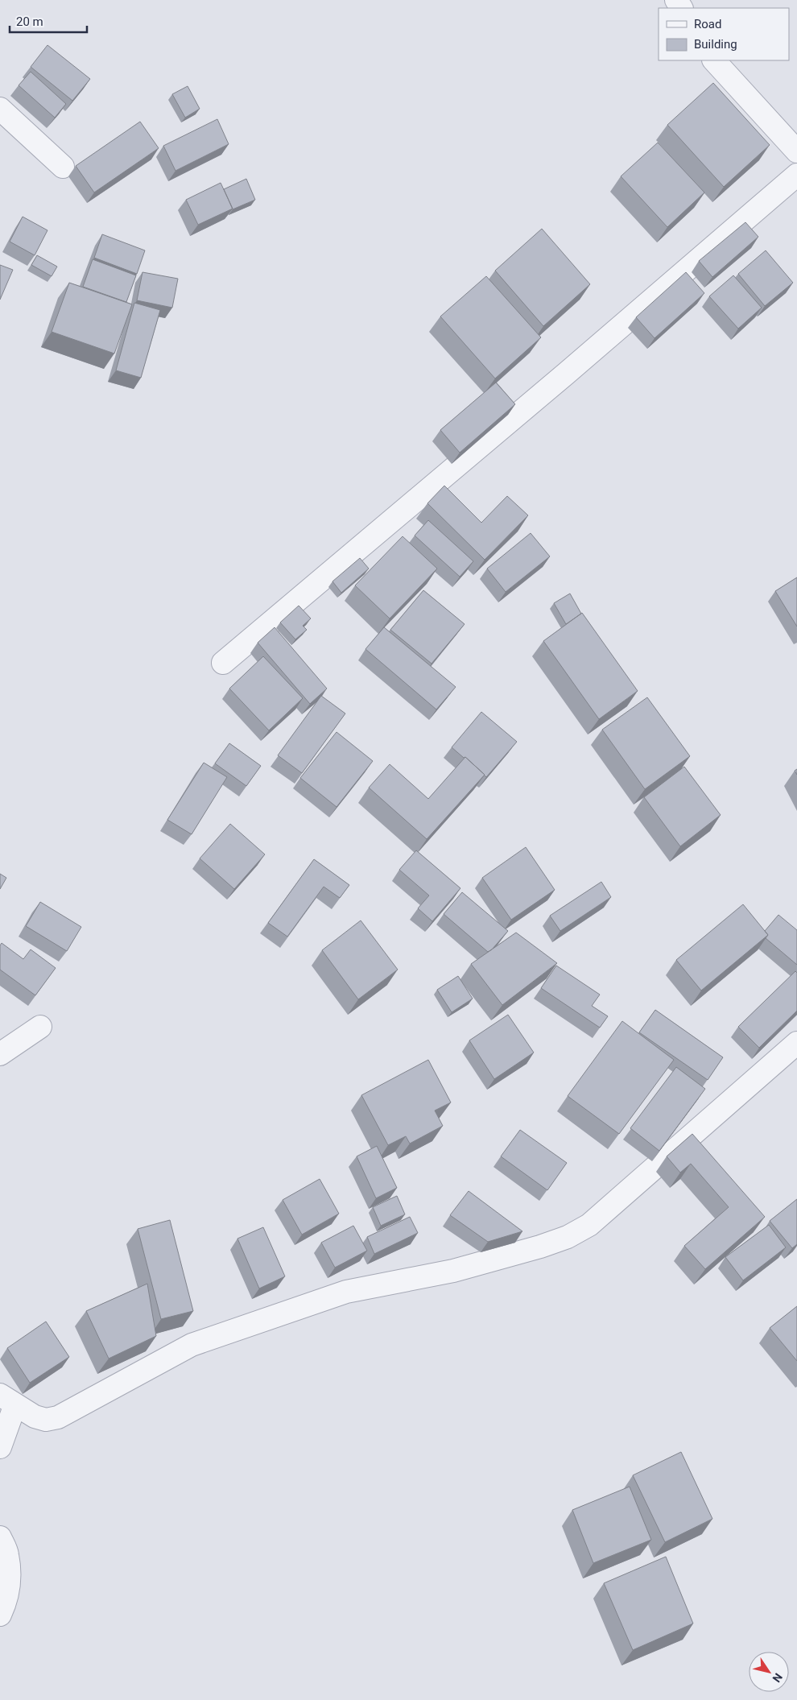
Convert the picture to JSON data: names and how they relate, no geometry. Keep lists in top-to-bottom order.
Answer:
{
  "legend": ["Road", "Building"],
  "scale_bar": "20 m",
  "north": "bottom right"
}
